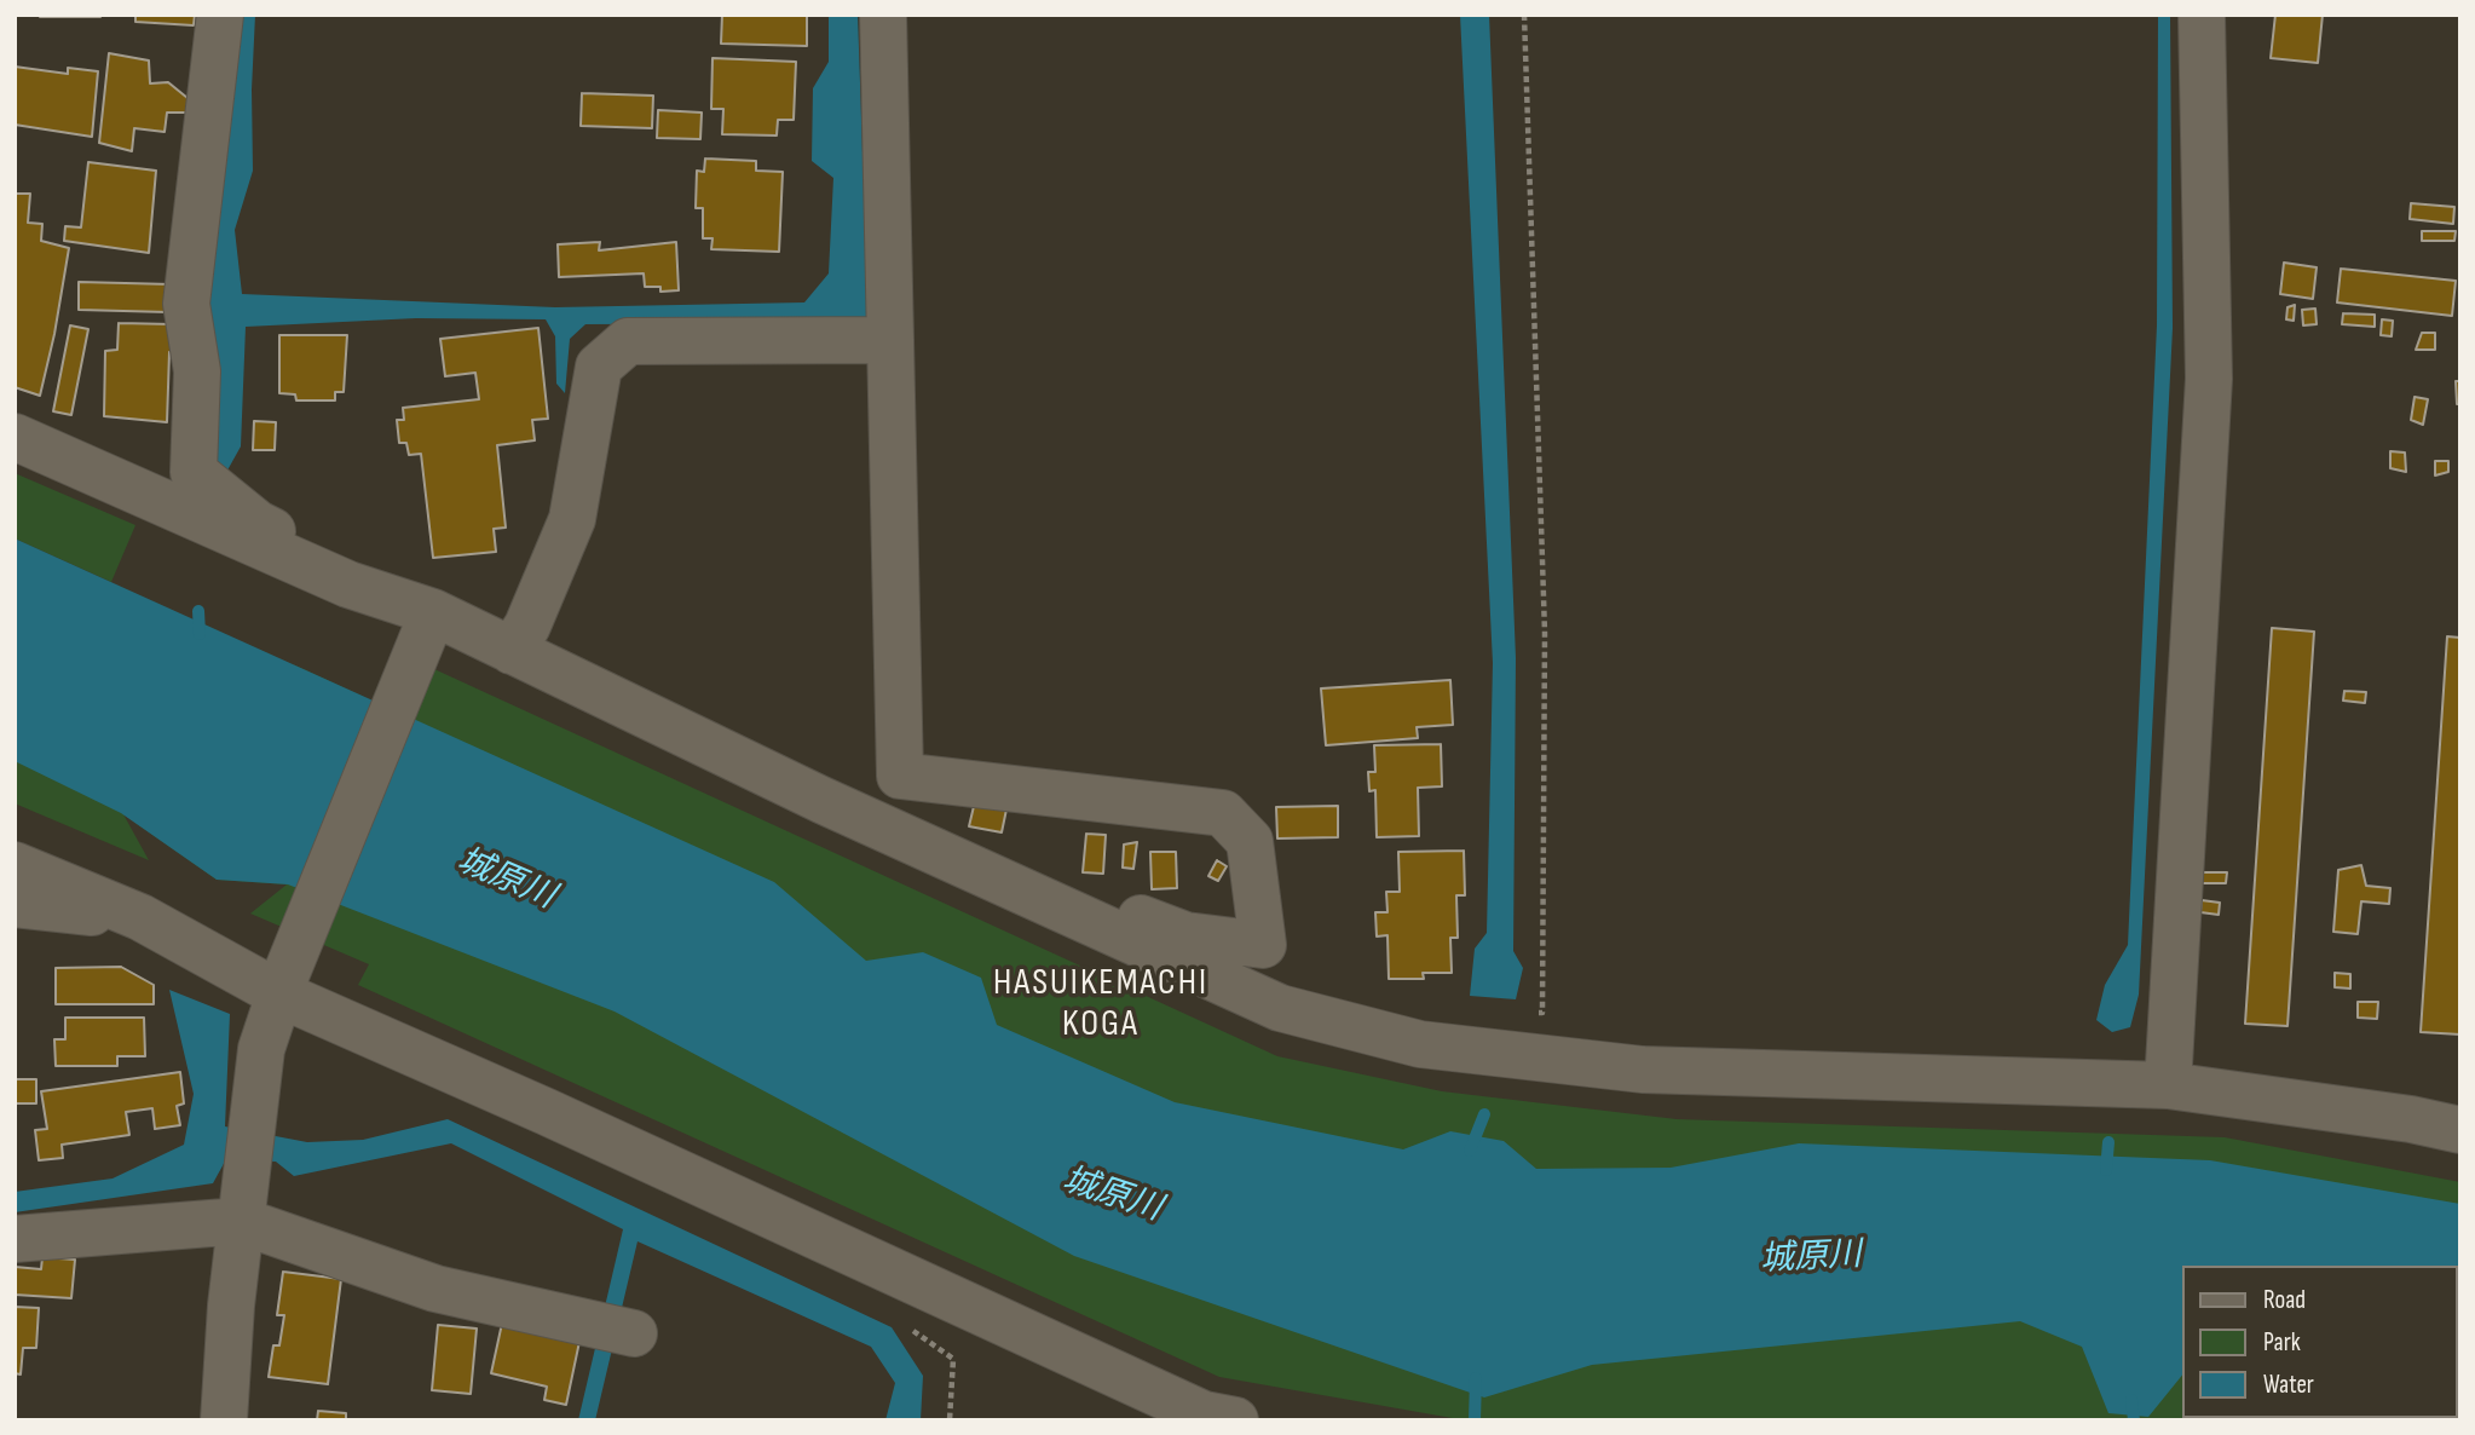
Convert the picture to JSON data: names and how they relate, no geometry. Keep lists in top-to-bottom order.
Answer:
{
  "districts": ["HASUIKEMACHI KOGA"],
  "water": ["城原川"],
  "legend": ["Road", "Park", "Water"]
}
